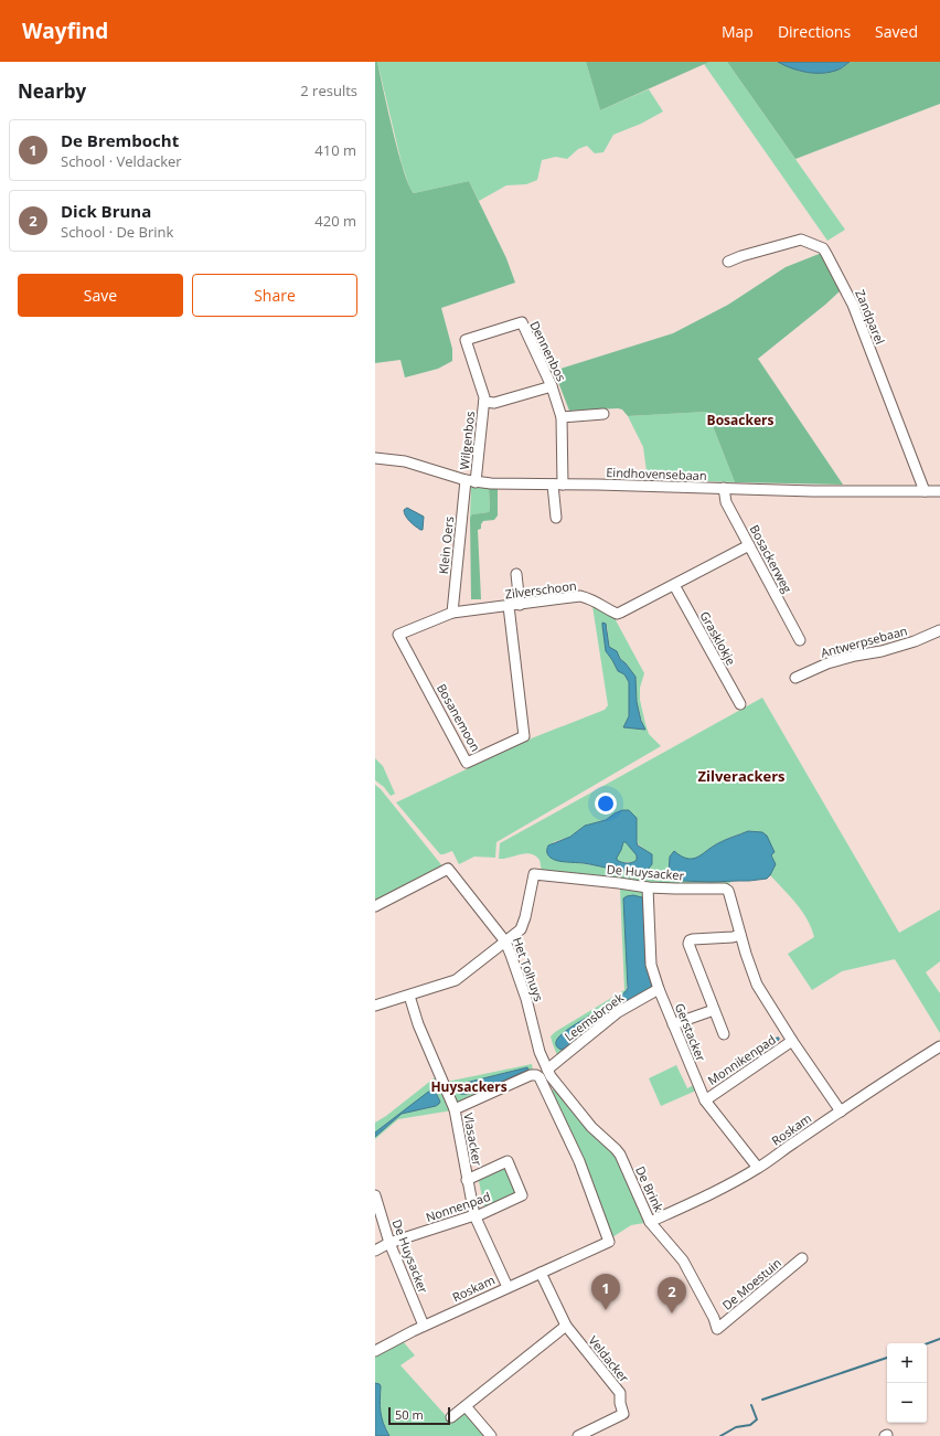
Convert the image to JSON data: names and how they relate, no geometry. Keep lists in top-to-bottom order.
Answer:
{
  "streets": {
    "street": [
      "Zandparel",
      "Dennenbos",
      "Wilgenbos",
      "Eindhovensebaan",
      "Klein Oers",
      "Bosackerweg",
      "Zilverschoon",
      "Grasklokje",
      "Antwerpsebaan",
      "Bosanemoon",
      "De Huysacker",
      "Het Tolhuys",
      "Leemsbroek",
      "Gerstacker",
      "Monnikenpad",
      "Roskam",
      "Vlasacker",
      "De Brink",
      "Nonnenpad",
      "De Moestuin",
      "Veldacker"
    ]
  },
  "crossings": [
    ["Zandparel", "Eindhovensebaan"],
    ["Dennenbos", "Wilgenbos"],
    ["Dennenbos", "Eindhovensebaan"],
    ["Wilgenbos", "Eindhovensebaan"],
    ["Eindhovensebaan", "Klein Oers"],
    ["Eindhovensebaan", "Bosackerweg"],
    ["Klein Oers", "Zilverschoon"],
    ["Bosackerweg", "Zilverschoon"],
    ["Zilverschoon", "Grasklokje"],
    ["Zilverschoon", "Bosanemoon"],
    ["De Huysacker", "Het Tolhuys"],
    ["De Huysacker", "Gerstacker"],
    ["De Huysacker", "Monnikenpad"],
    ["De Huysacker", "Roskam"],
    ["De Huysacker", "Vlasacker"],
    ["De Huysacker", "Nonnenpad"],
    ["Het Tolhuys", "Leemsbroek"],
    ["Het Tolhuys", "De Brink"],
    ["Leemsbroek", "Gerstacker"],
    ["Leemsbroek", "De Brink"],
    ["Gerstacker", "Monnikenpad"],
    ["Gerstacker", "Roskam"],
    ["Roskam", "Vlasacker"],
    ["Roskam", "De Brink"],
    ["Roskam", "Veldacker"],
    ["Vlasacker", "Nonnenpad"],
    ["De Brink", "De Moestuin"]
  ],
  "districts": ["Bosackers", "Zilverackers", "Huysackers"],
  "scale_bar": "50 m",
  "page": {
    "header": "Wayfind",
    "nav": ["Map", "Directions", "Saved"],
    "heading": ["Nearby", "2 results"],
    "list": [
      {
        "mark": "1",
        "name": "De Brembocht",
        "note": "School · Veldacker",
        "value": "410 m"
      },
      {
        "mark": "2",
        "name": "Dick Bruna",
        "note": "School · De Brink",
        "value": "420 m"
      }
    ],
    "buttons": ["Save", "Share"],
    "pins": ["1", "2"],
    "map_buttons": ["+", "−"],
    "scale": "50 m"
  }
}
